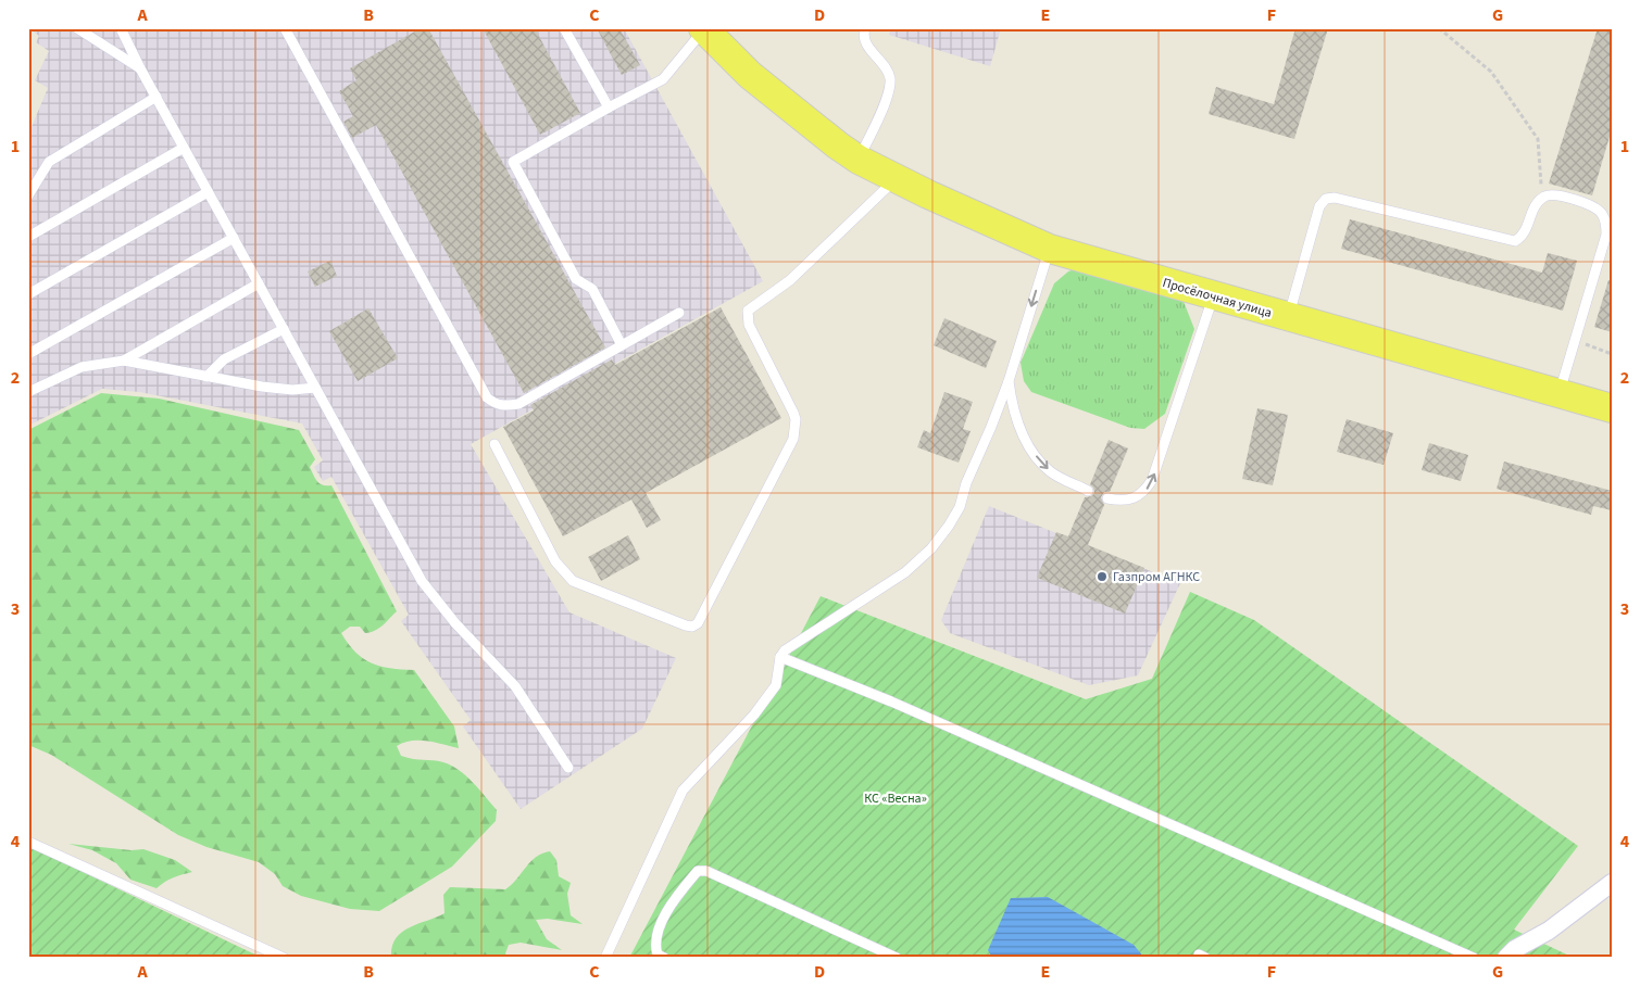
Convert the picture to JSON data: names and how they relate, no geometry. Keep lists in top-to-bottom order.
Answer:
{
  "streets": {
    "main road": ["Просёлочная улица"]
  },
  "parks": ["КС «Весна»"],
  "places": ["Газпром АГНКС"],
  "grid": {
    "columns": [
      "A",
      "B",
      "C",
      "D",
      "E",
      "F",
      "G"
    ],
    "rows": [
      "1",
      "2",
      "3",
      "4"
    ]
  }
}
